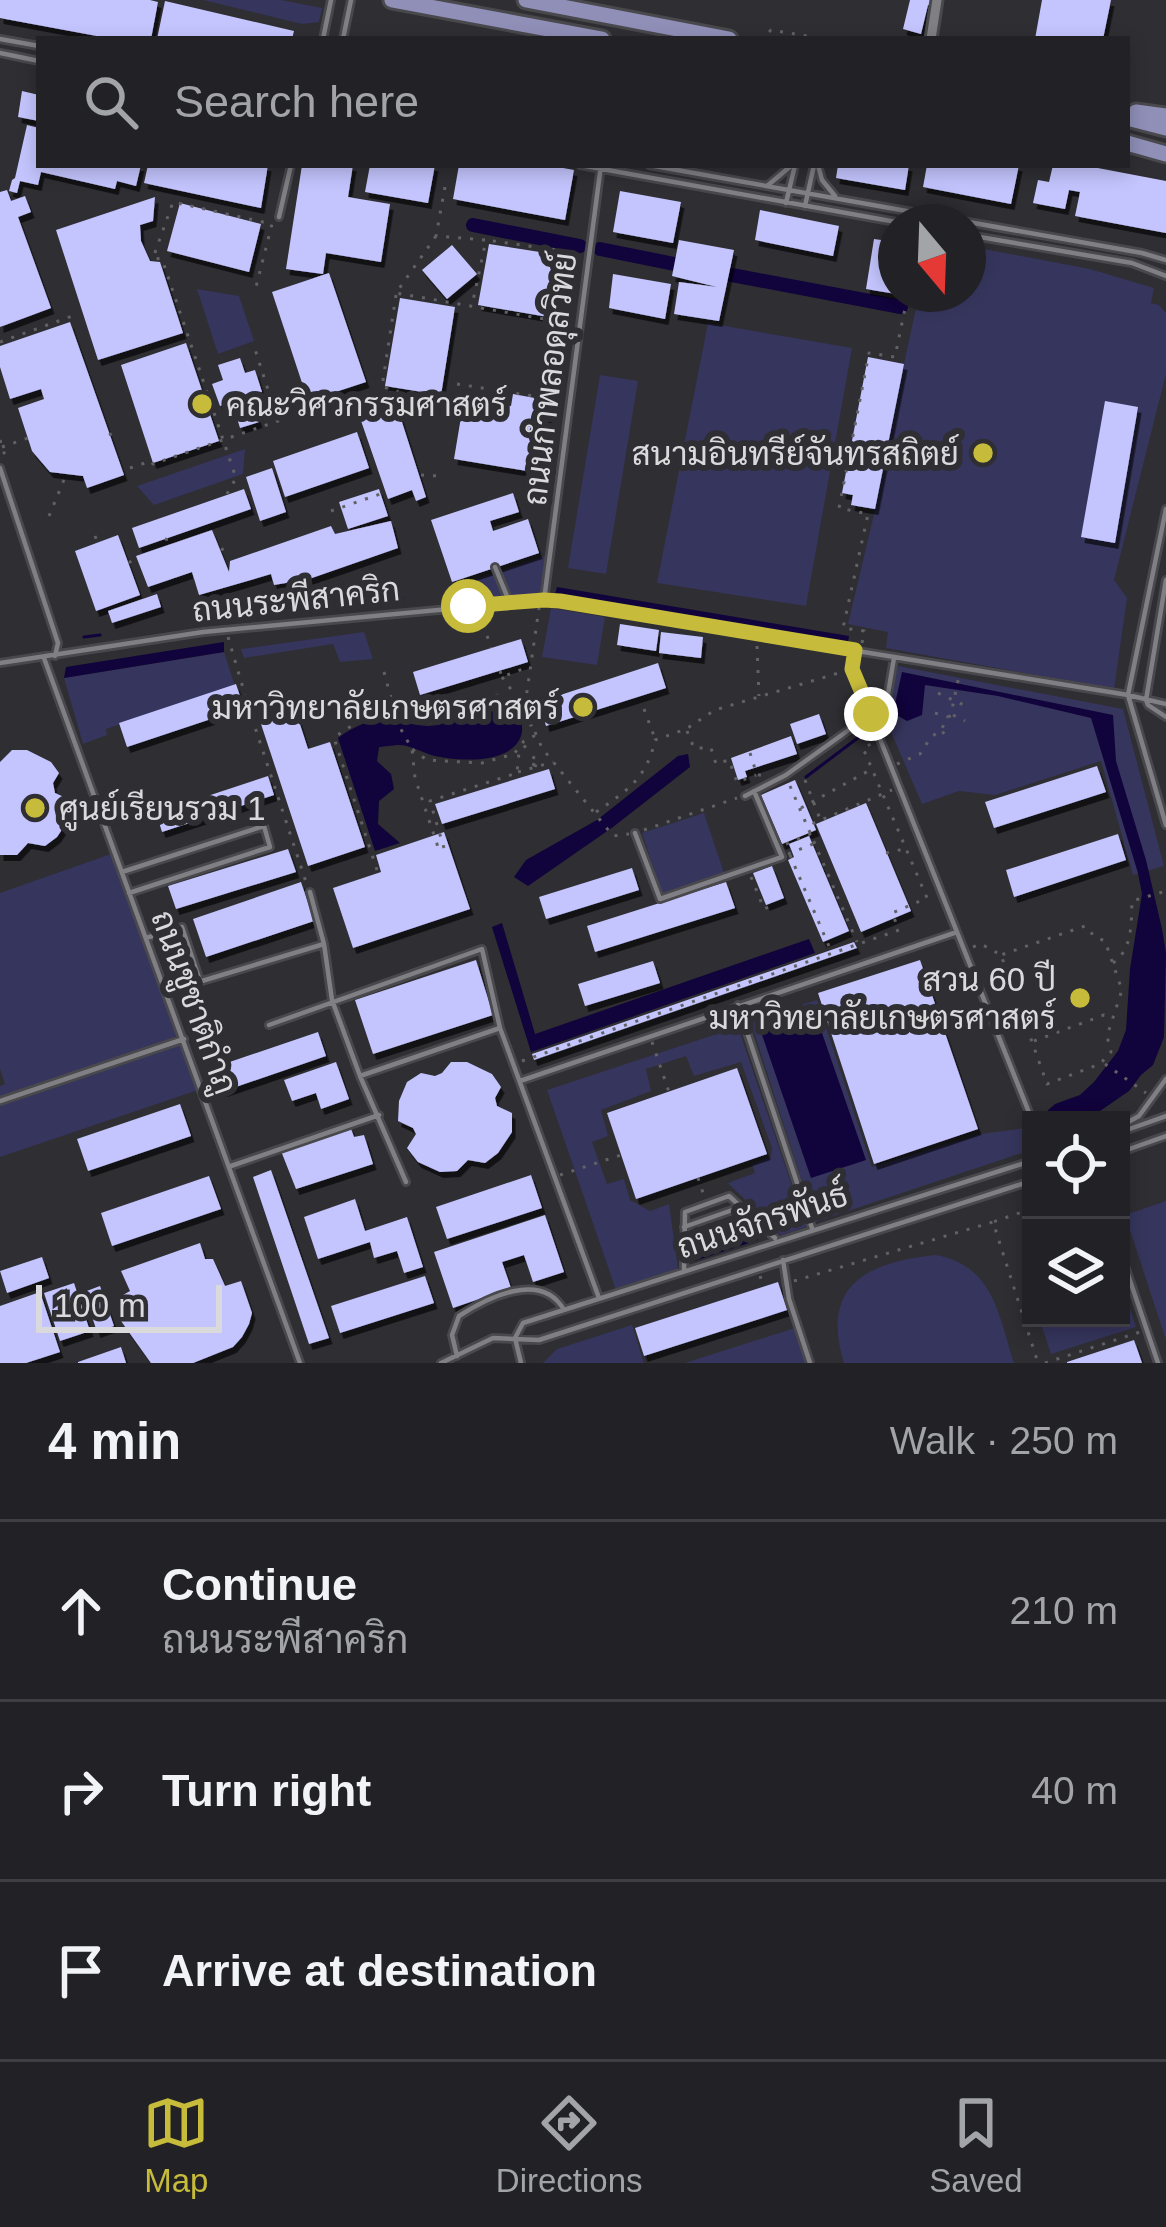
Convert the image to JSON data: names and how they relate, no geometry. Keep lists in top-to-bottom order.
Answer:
{
  "streets": {
    "lane": [
      "ถนนกำพลอดุลวิทย์",
      "ถนนระพีสาคริก",
      "ถนนชูชาติกำภู",
      "ถนนจักรพันธ์"
    ]
  },
  "crossings": [
    ["ถนนกำพลอดุลวิทย์", "ถนนระพีสาคริก"],
    ["ถนนระพีสาคริก", "ถนนชูชาติกำภู"]
  ],
  "places": [
    "คณะวิศวกรรมศาสตร์",
    "สนามอินทรีย์จันทรสถิตย์",
    "มหาวิทยาลัยเกษตรศาสตร์",
    "ศูนย์เรียนรวม 1",
    "สวน 60 ปี มหาวิทยาลัยเกษตรศาสตร์"
  ],
  "scale_bar": "100 m",
  "north": "bottom",
  "page": {
    "search": "Search here",
    "scale": "100 m",
    "heading": ["4 min", "Walk · 250 m"],
    "list": [
      ["Continue", "ถนนระพีสาคริก", "210 m"],
      ["Turn right", "40 m"],
      "Arrive at destination"
    ],
    "nav": ["Map", "Directions", "Saved"]
  }
}
